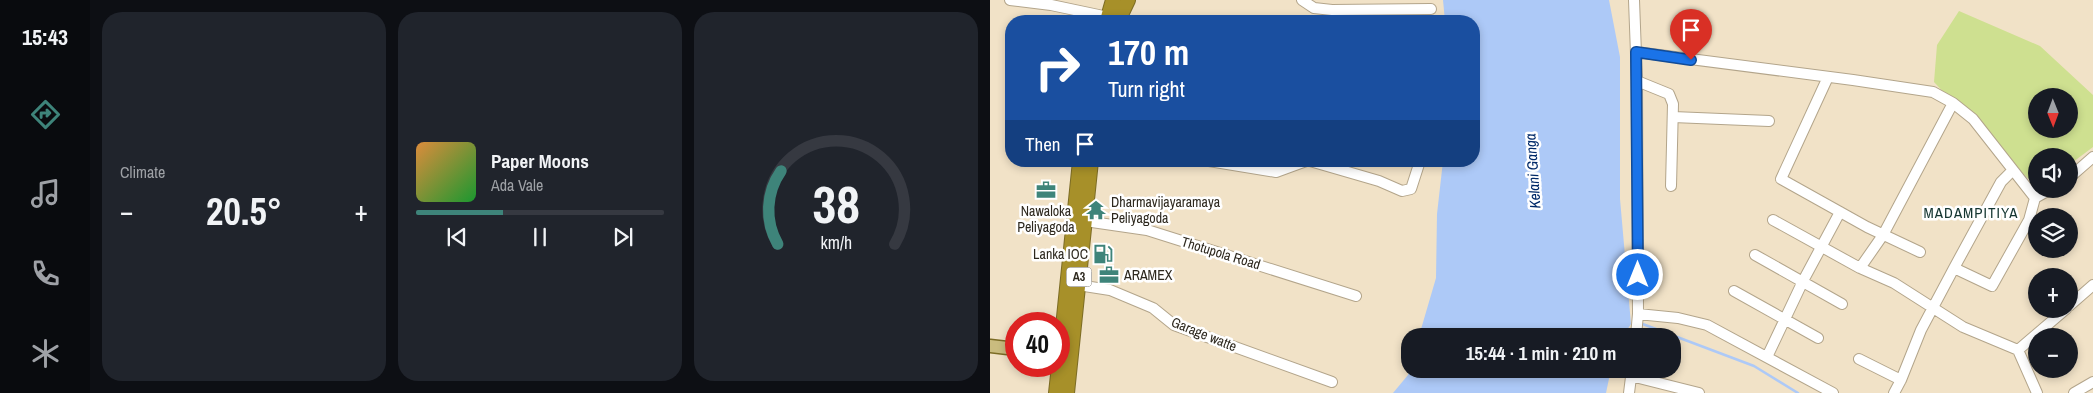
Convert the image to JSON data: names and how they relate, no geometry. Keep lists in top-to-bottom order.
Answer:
{
  "streets": {
    "highway": ["A3"],
    "street": ["Thotupola Road", "Garage watte"]
  },
  "crossings": [
    ["Thotupola Road", "A3"],
    ["A3", "Garage watte"]
  ],
  "districts": ["MADAMPITIYA"],
  "water": ["Kelani Ganga"],
  "places": {
    "office": ["Nawaloka Peliyagoda", "ARAMEX"],
    "temple": ["Dharmavijayaramaya Peliyagoda"],
    "fuel station": ["Lanka IOC"]
  },
  "north": "bottom",
  "page": {
    "tabs": "15:43",
    "tile": "Climate",
    "turn": ["170 m", "Turn right"],
    "map_buttons": ["+", "−"],
    "then": "Then",
    "song": ["Paper Moons", "Ada Vale"],
    "heat": ["−", "20.5°", "+"],
    "limit": "40",
    "trip": "15:44 · 1 min · 210 m",
    "gauge": ["38", "km/h"]
  }
}
